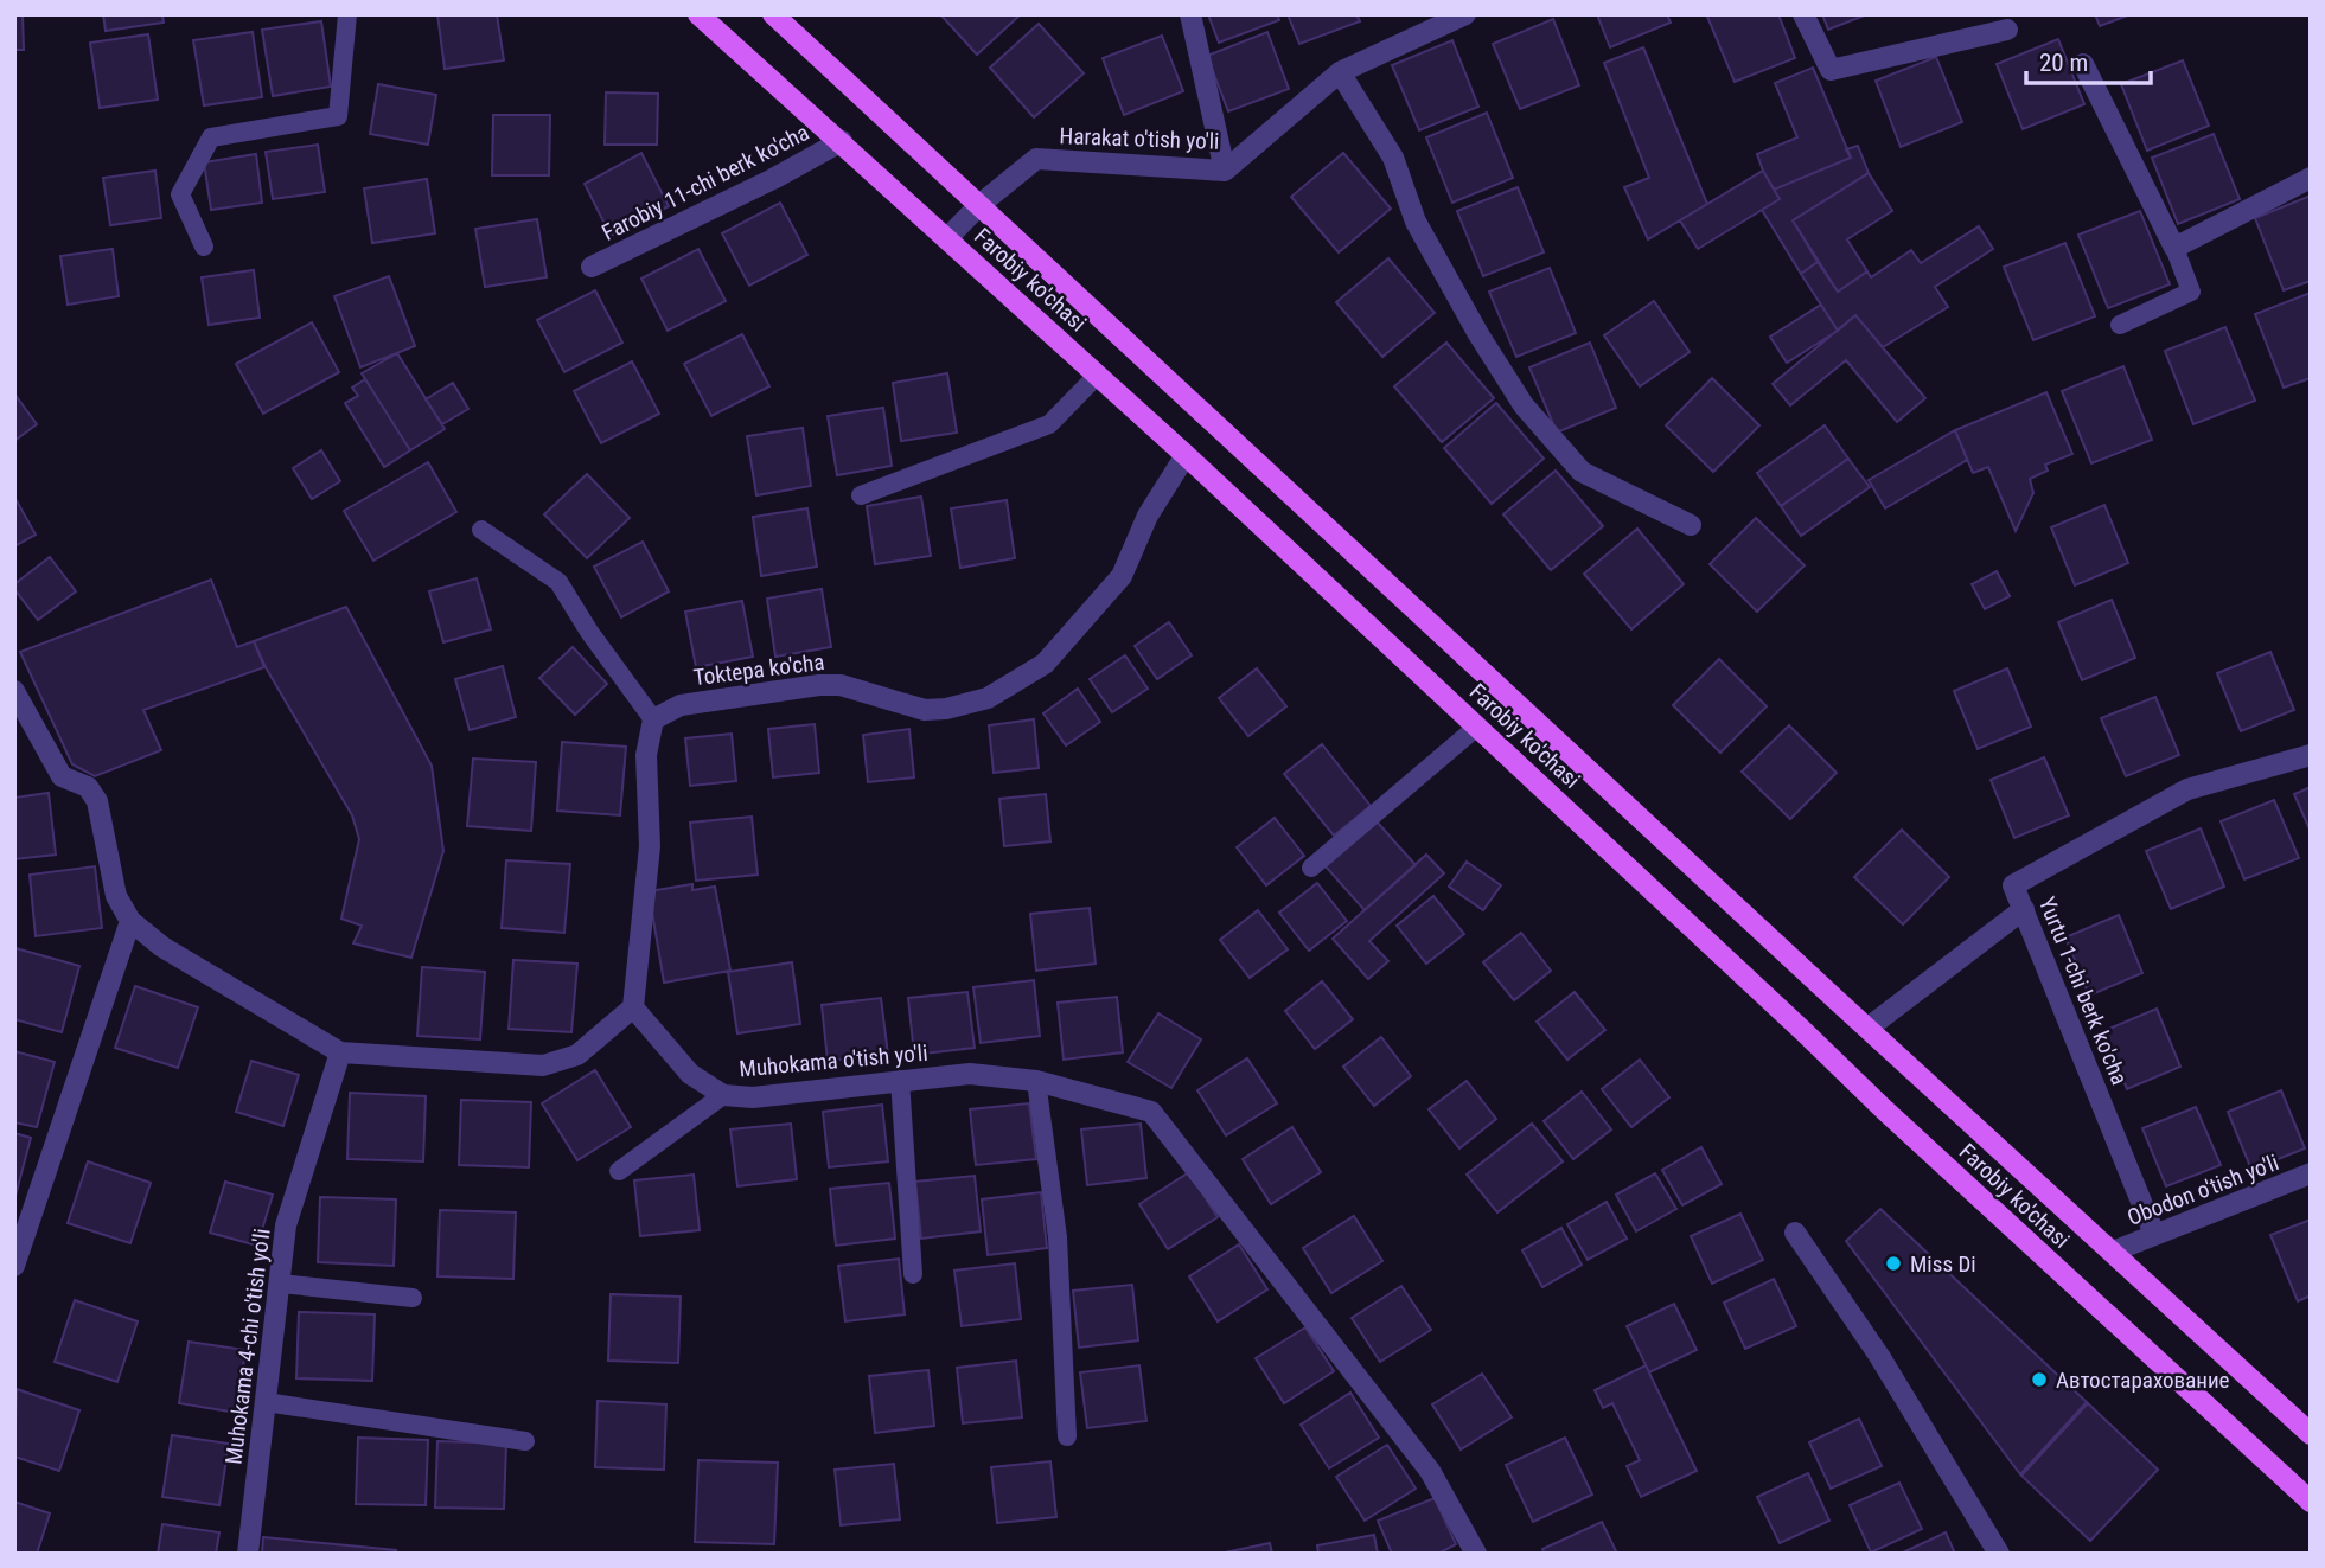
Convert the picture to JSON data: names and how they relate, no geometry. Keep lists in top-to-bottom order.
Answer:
{
  "streets": {
    "main road": ["Farobiy ko'chasi"],
    "street": [
      "Harakat o'tish yo'li",
      "Farobiy 11-chi berk ko'cha",
      "Toktepa ko'cha",
      "Yurtu 1-chi berk ko'cha",
      "Muhokama o'tish yo'li",
      "Obodon o'tish yo'li",
      "Muhokama 4-chi o'tish yo'li"
    ]
  },
  "crossings": [
    ["Harakat o'tish yo'li", "Farobiy ko'chasi"],
    ["Farobiy 11-chi berk ko'cha", "Farobiy ko'chasi"],
    ["Farobiy ko'chasi", "Toktepa ko'cha"],
    ["Farobiy ko'chasi", "Obodon o'tish yo'li"],
    ["Yurtu 1-chi berk ko'cha", "Obodon o'tish yo'li"]
  ],
  "places": ["Miss Di", "Автостарахование"],
  "scale_bar": "20 m"
}
